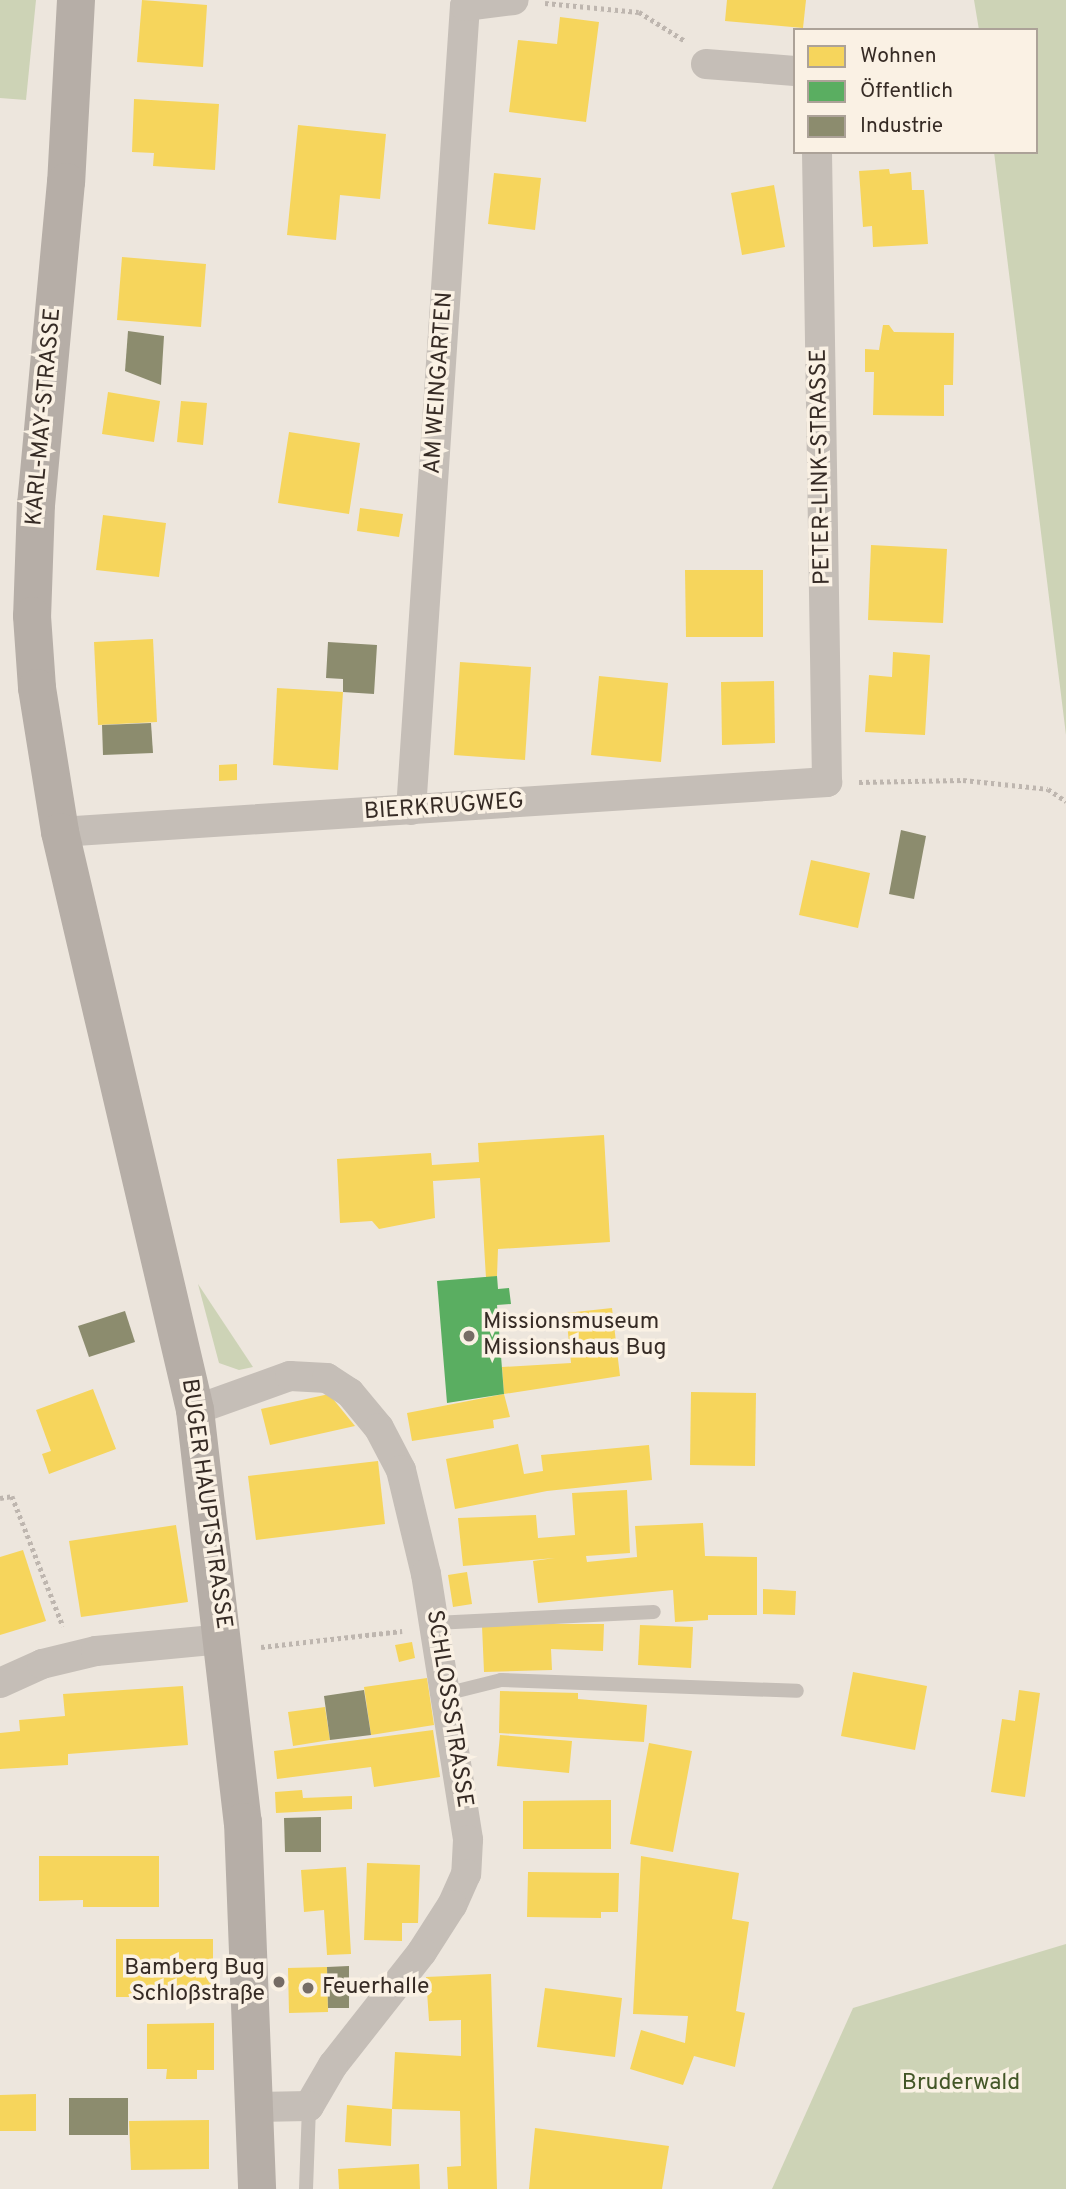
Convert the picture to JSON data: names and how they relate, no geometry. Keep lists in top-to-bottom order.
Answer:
{
  "streets": {
    "street": [
      "AM WEINGARTEN",
      "KARL-MAY-STRASSE",
      "PETER-LINK-STRASSE",
      "BIERKRUGWEG",
      "BUGER HAUPTSTRASSE",
      "SCHLOSSSTRASSE"
    ]
  },
  "crossings": [
    ["AM WEINGARTEN", "BIERKRUGWEG"],
    ["KARL-MAY-STRASSE", "BIERKRUGWEG"],
    ["KARL-MAY-STRASSE", "BUGER HAUPTSTRASSE"],
    ["PETER-LINK-STRASSE", "BIERKRUGWEG"],
    ["BIERKRUGWEG", "BUGER HAUPTSTRASSE"],
    ["BUGER HAUPTSTRASSE", "SCHLOSSSTRASSE"]
  ],
  "parks": ["Bruderwald"],
  "places": ["Missionsmuseum Missionshaus Bug", "Bamberg Bug Schloßstraße", "Feuerhalle"],
  "legend": ["Wohnen", "Öffentlich", "Industrie"]
}
